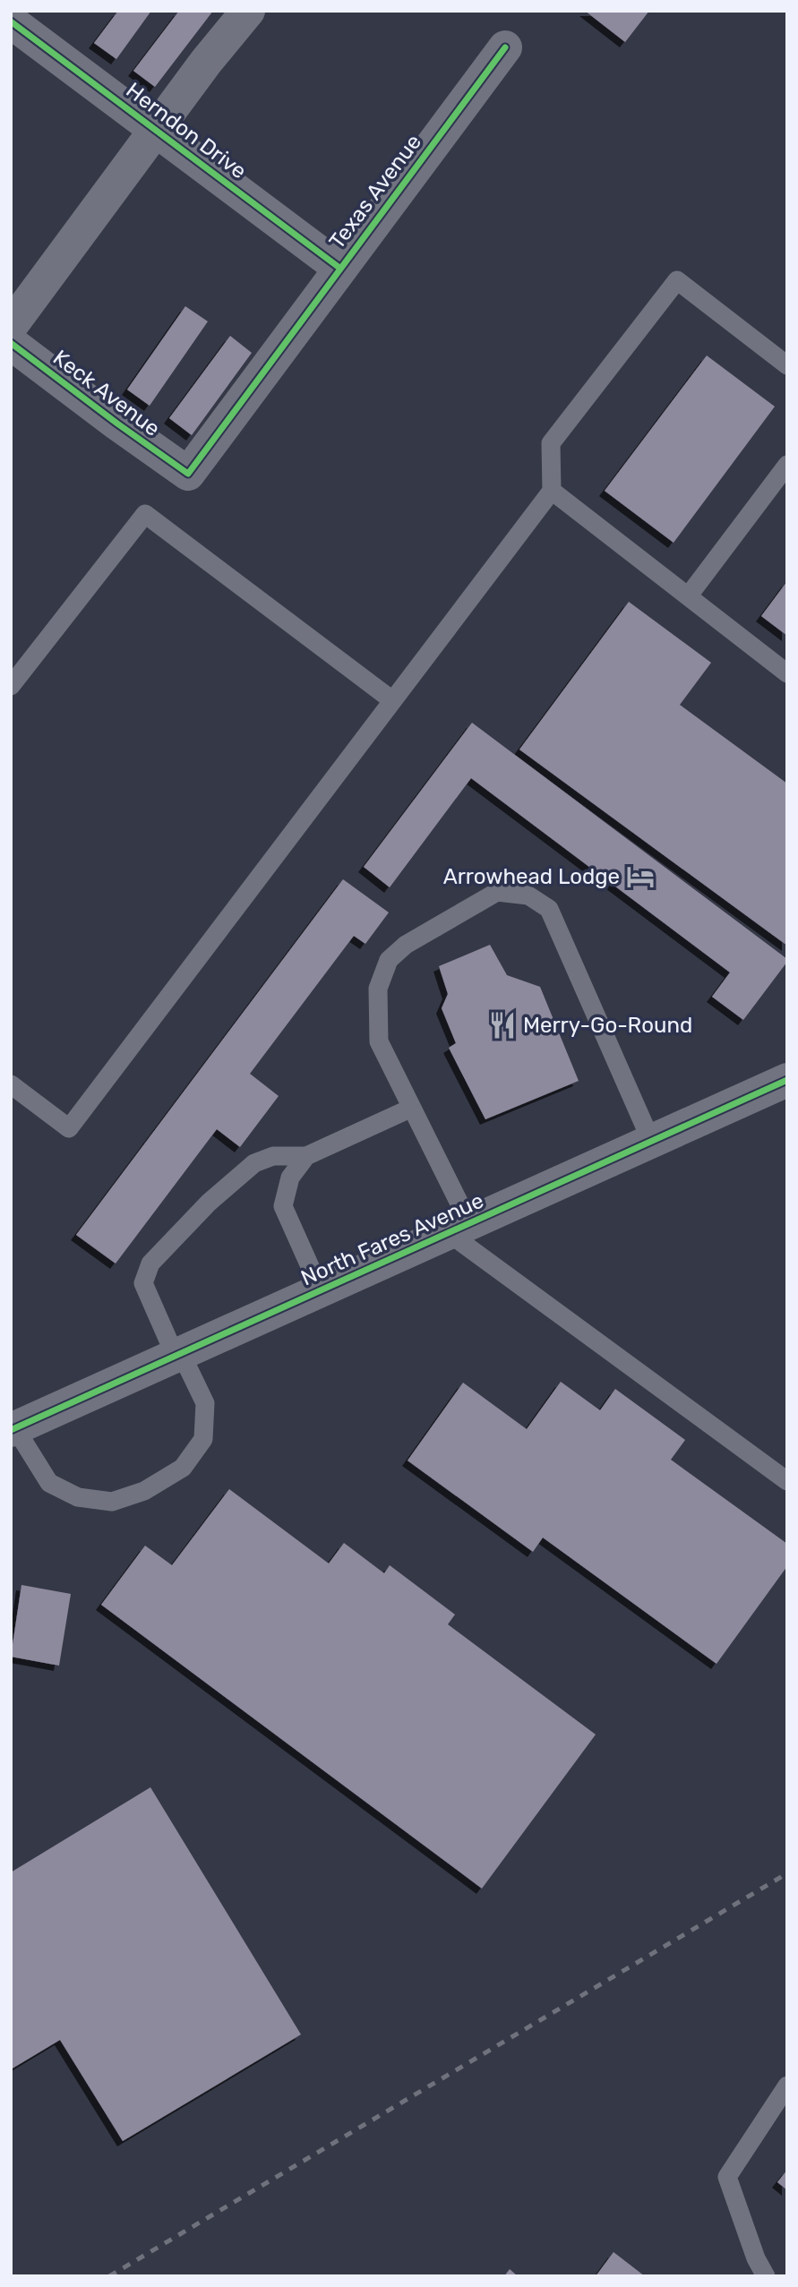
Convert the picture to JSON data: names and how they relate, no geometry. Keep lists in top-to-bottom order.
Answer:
{
  "streets": {
    "street": [
      "Herndon Drive",
      "Texas Avenue",
      "Keck Avenue",
      "North Fares Avenue"
    ]
  },
  "crossings": [
    ["Herndon Drive", "Texas Avenue"],
    ["Texas Avenue", "Keck Avenue"]
  ],
  "places": {
    "hotel": ["Arrowhead Lodge"],
    "restaurant": ["Merry-Go-Round"]
  }
}
